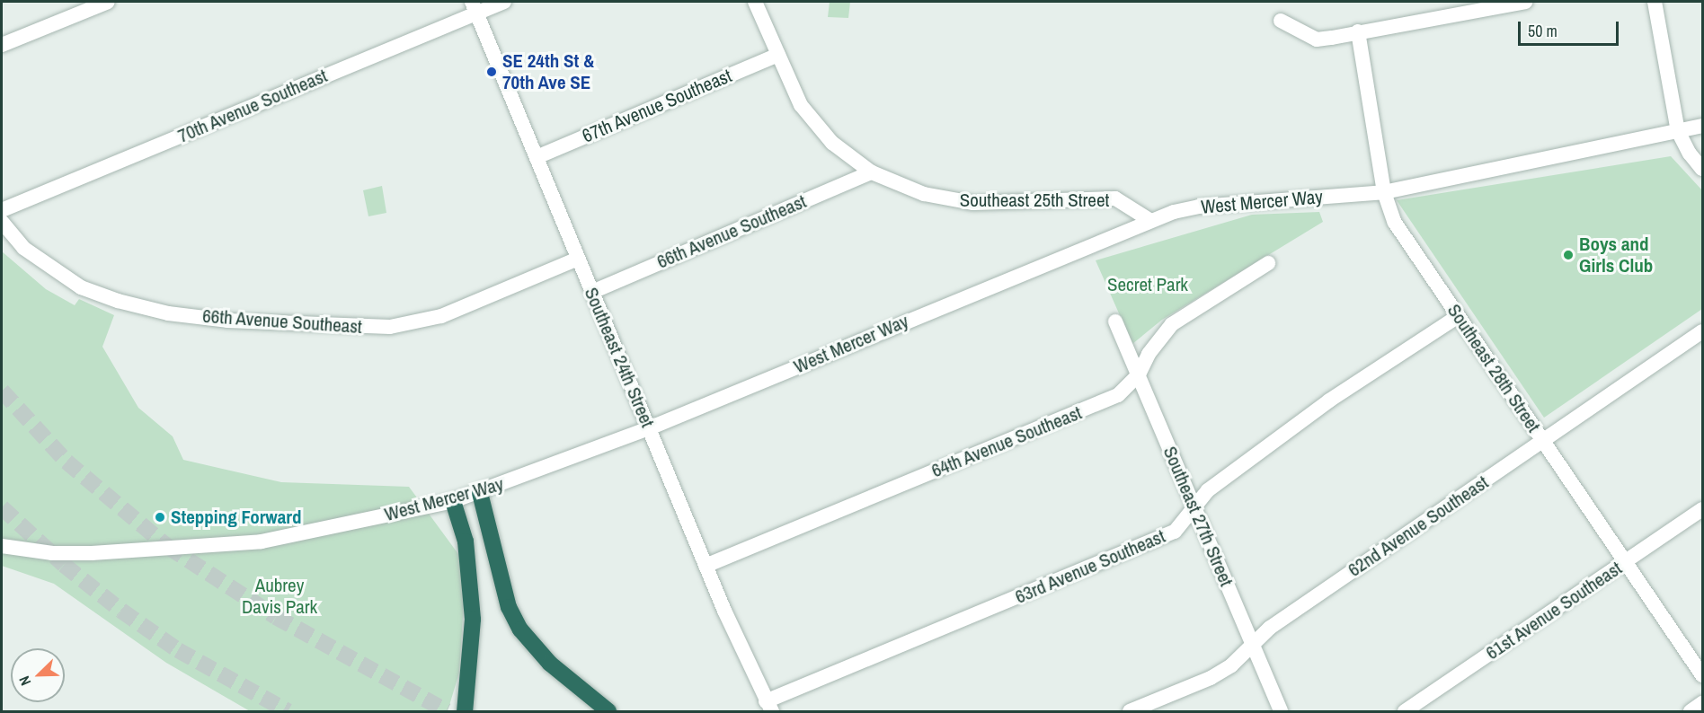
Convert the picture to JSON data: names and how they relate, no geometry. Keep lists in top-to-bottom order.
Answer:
{
  "streets": {
    "street": [
      "70th Avenue Southeast",
      "67th Avenue Southeast",
      "Southeast 25th Street",
      "West Mercer Way",
      "66th Avenue Southeast",
      "Southeast 24th Street",
      "Southeast 28th Street",
      "64th Avenue Southeast",
      "Southeast 27th Street",
      "62nd Avenue Southeast",
      "63rd Avenue Southeast",
      "61st Avenue Southeast"
    ]
  },
  "crossings": [
    ["70th Avenue Southeast", "Southeast 24th Street"],
    ["67th Avenue Southeast", "Southeast 25th Street"],
    ["67th Avenue Southeast", "Southeast 24th Street"],
    ["Southeast 25th Street", "West Mercer Way"],
    ["Southeast 25th Street", "66th Avenue Southeast"],
    ["West Mercer Way", "Southeast 24th Street"],
    ["West Mercer Way", "Southeast 28th Street"],
    ["66th Avenue Southeast", "Southeast 24th Street"],
    ["Southeast 24th Street", "64th Avenue Southeast"],
    ["Southeast 24th Street", "63rd Avenue Southeast"],
    ["Southeast 28th Street", "62nd Avenue Southeast"],
    ["Southeast 28th Street", "63rd Avenue Southeast"],
    ["Southeast 28th Street", "61st Avenue Southeast"],
    ["64th Avenue Southeast", "Southeast 27th Street"],
    ["Southeast 27th Street", "62nd Avenue Southeast"],
    ["Southeast 27th Street", "63rd Avenue Southeast"]
  ],
  "parks": ["Secret Park", "Aubrey Davis Park"],
  "places": ["SE 24th St & 70th Ave SE", "Boys and Girls Club", "Stepping Forward"],
  "scale_bar": "50 m",
  "north": "bottom left"
}
